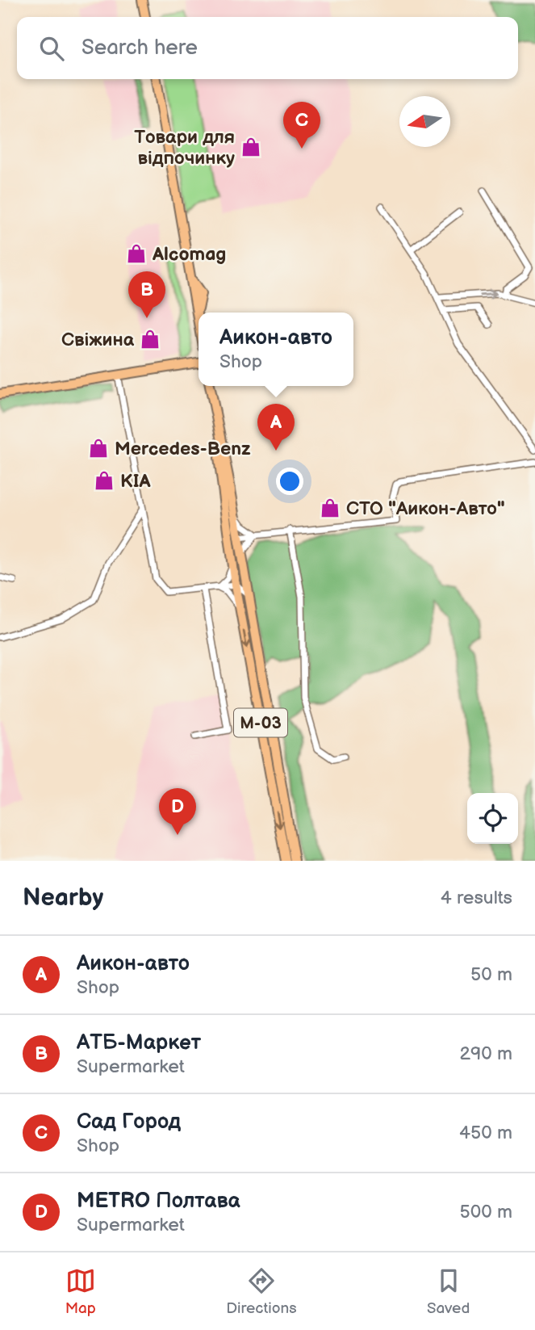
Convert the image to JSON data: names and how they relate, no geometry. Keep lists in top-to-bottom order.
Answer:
{
  "streets": {
    "main road": ["М-03"]
  },
  "places": {
    "shop": [
      "Товари для відпочинку",
      "Alcomag",
      "Свіжина",
      "Mercedes-Benz",
      "KIA",
      "СТО \"Аикон-Авто\""
    ]
  },
  "north": "left",
  "page": {
    "search": "Search here",
    "pins": [
      "C",
      "B",
      "A",
      "D"
    ],
    "popup": ["Аикон-авто", "Shop"],
    "heading": ["Nearby", "4 results"],
    "list": [
      {
        "mark": "A",
        "name": "Аикон-авто",
        "note": "Shop",
        "value": "50 m"
      },
      {
        "mark": "B",
        "name": "АТБ-Маркет",
        "note": "Supermarket",
        "value": "290 m"
      },
      {
        "mark": "C",
        "name": "Сад Город",
        "note": "Shop",
        "value": "450 m"
      },
      {
        "mark": "D",
        "name": "METRO Полтава",
        "note": "Supermarket",
        "value": "500 m"
      }
    ],
    "nav": ["Map", "Directions", "Saved"]
  }
}
